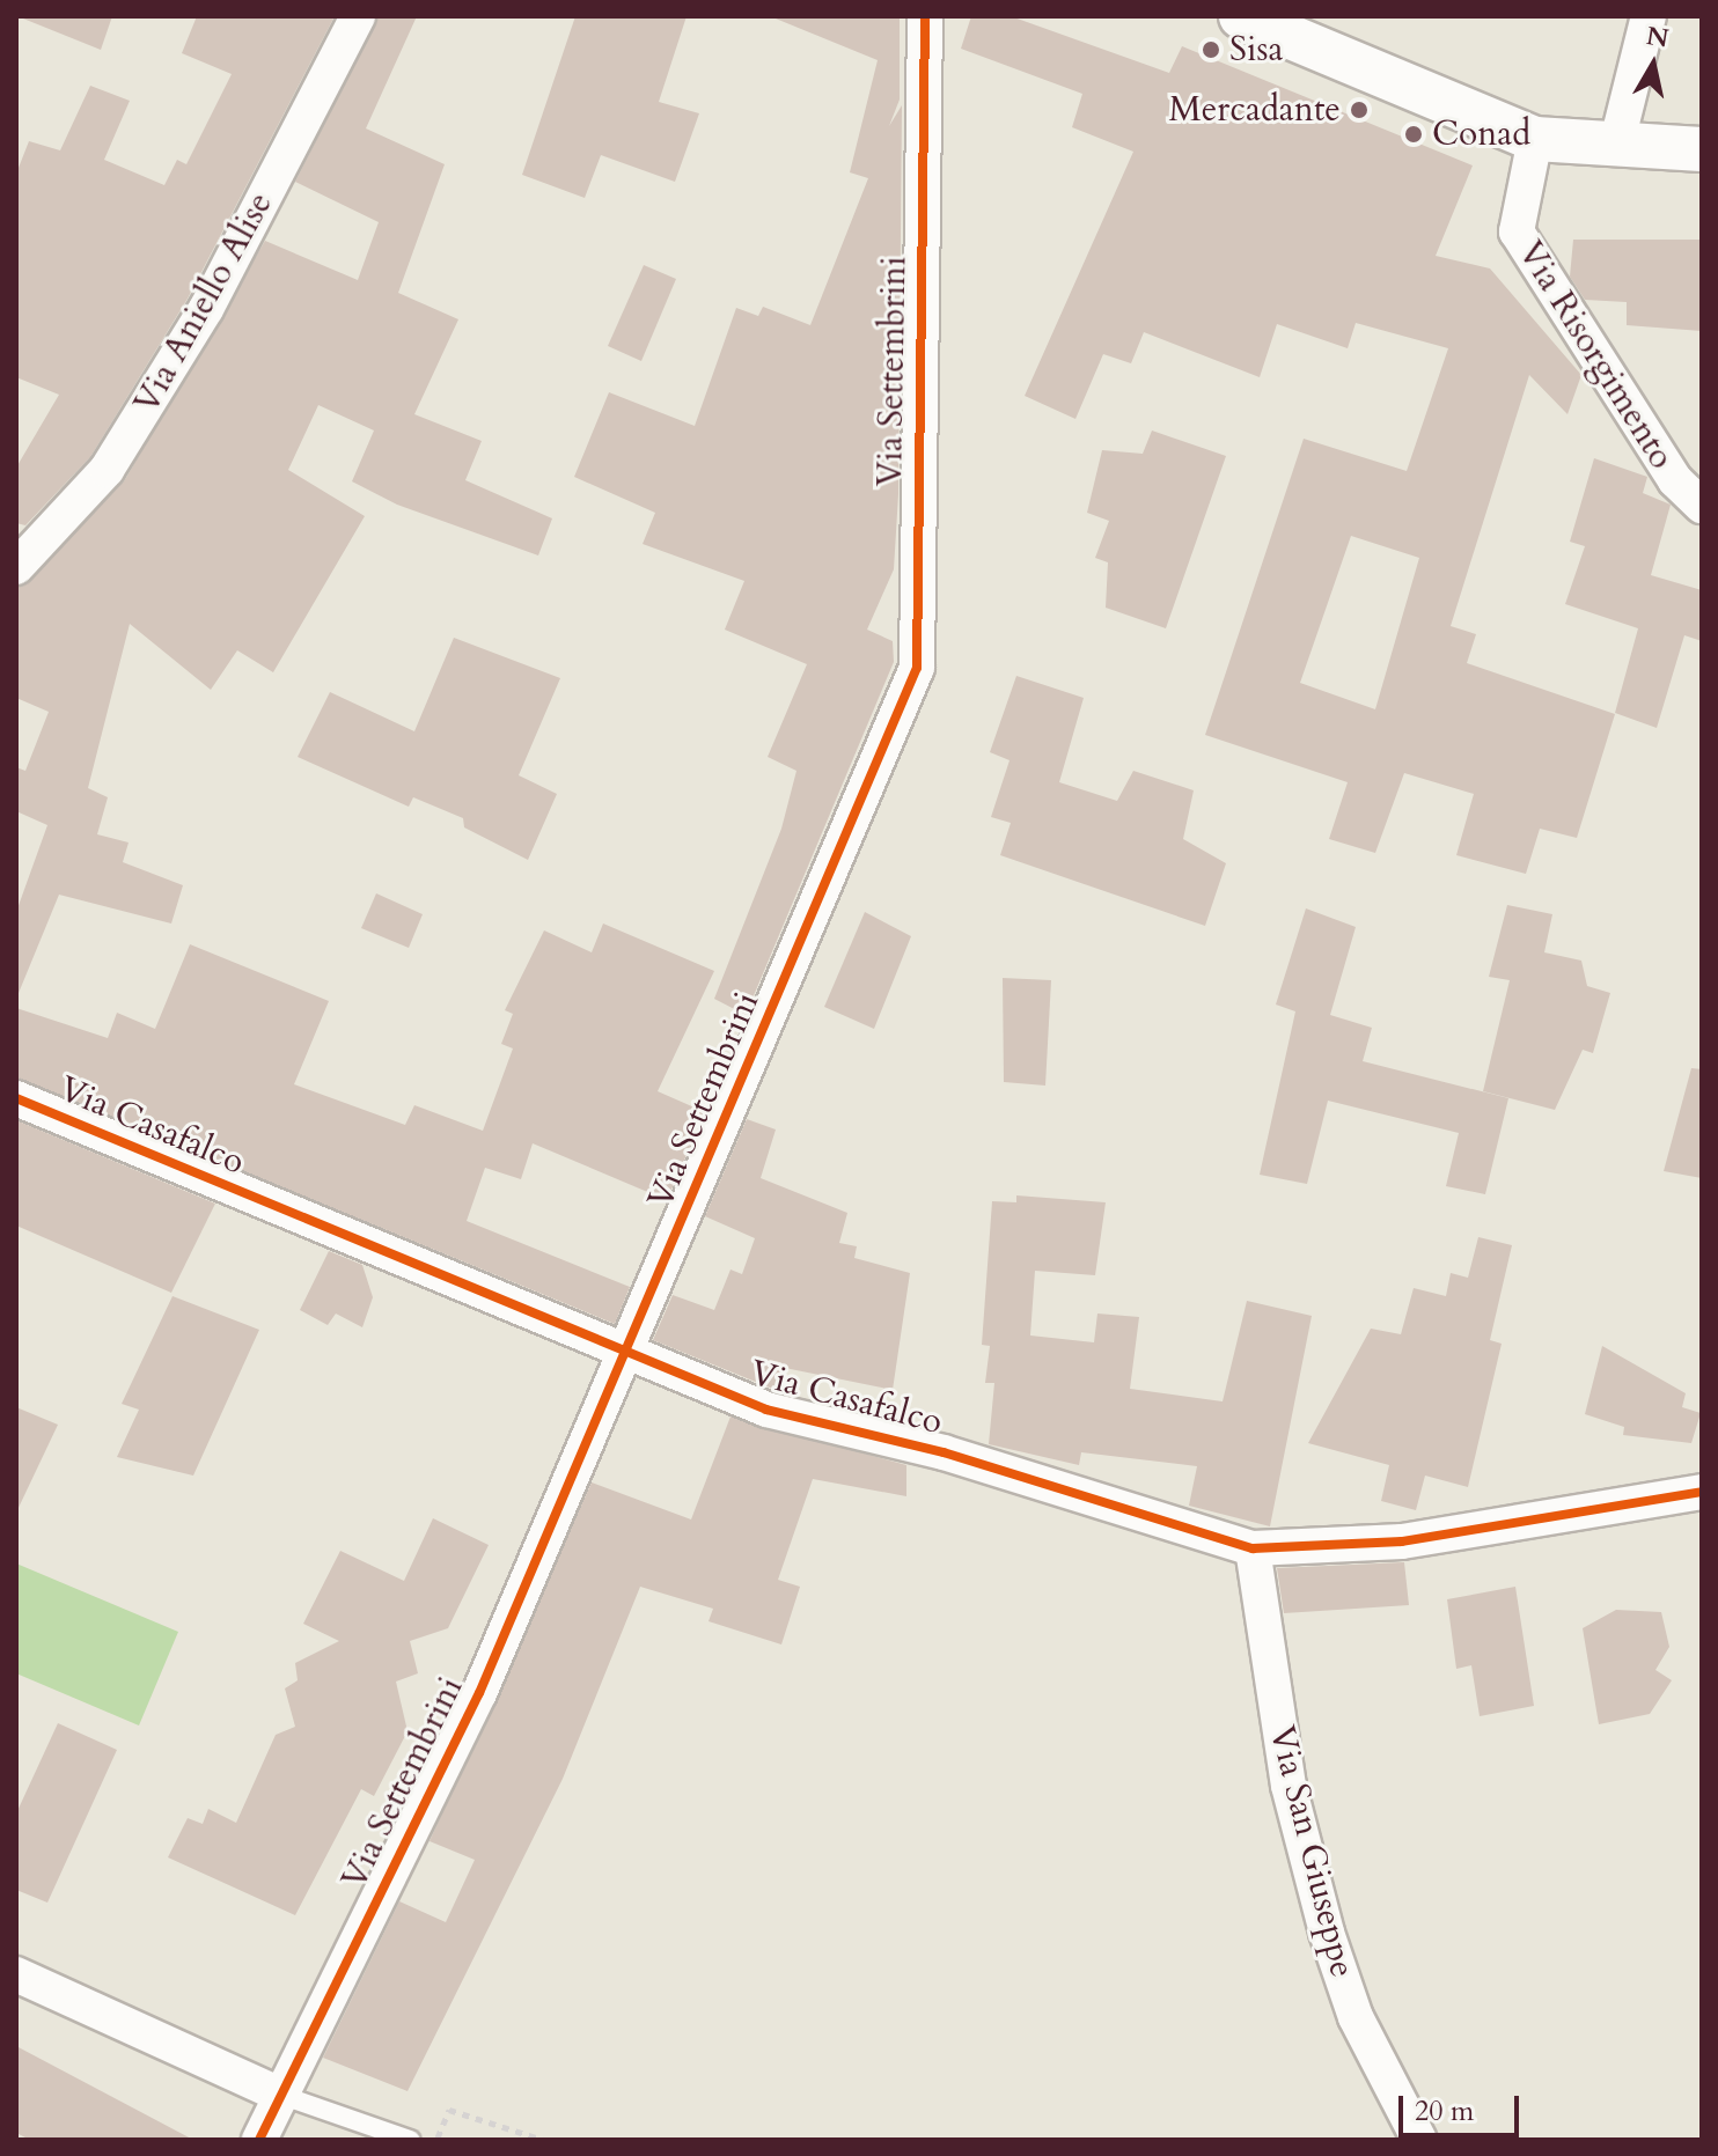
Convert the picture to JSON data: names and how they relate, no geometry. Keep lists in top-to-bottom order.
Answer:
{
  "streets": {
    "street": [
      "Via Aniello Alise",
      "Via Risorgimento",
      "Via Settembrini",
      "Via Casafalco",
      "Via San Giuseppe"
    ]
  },
  "crossings": [
    ["Via Settembrini", "Via Casafalco"],
    ["Via Casafalco", "Via San Giuseppe"]
  ],
  "places": ["Sisa", "Mercadante", "Conad"],
  "scale_bar": "20 m",
  "north": "top"
}
